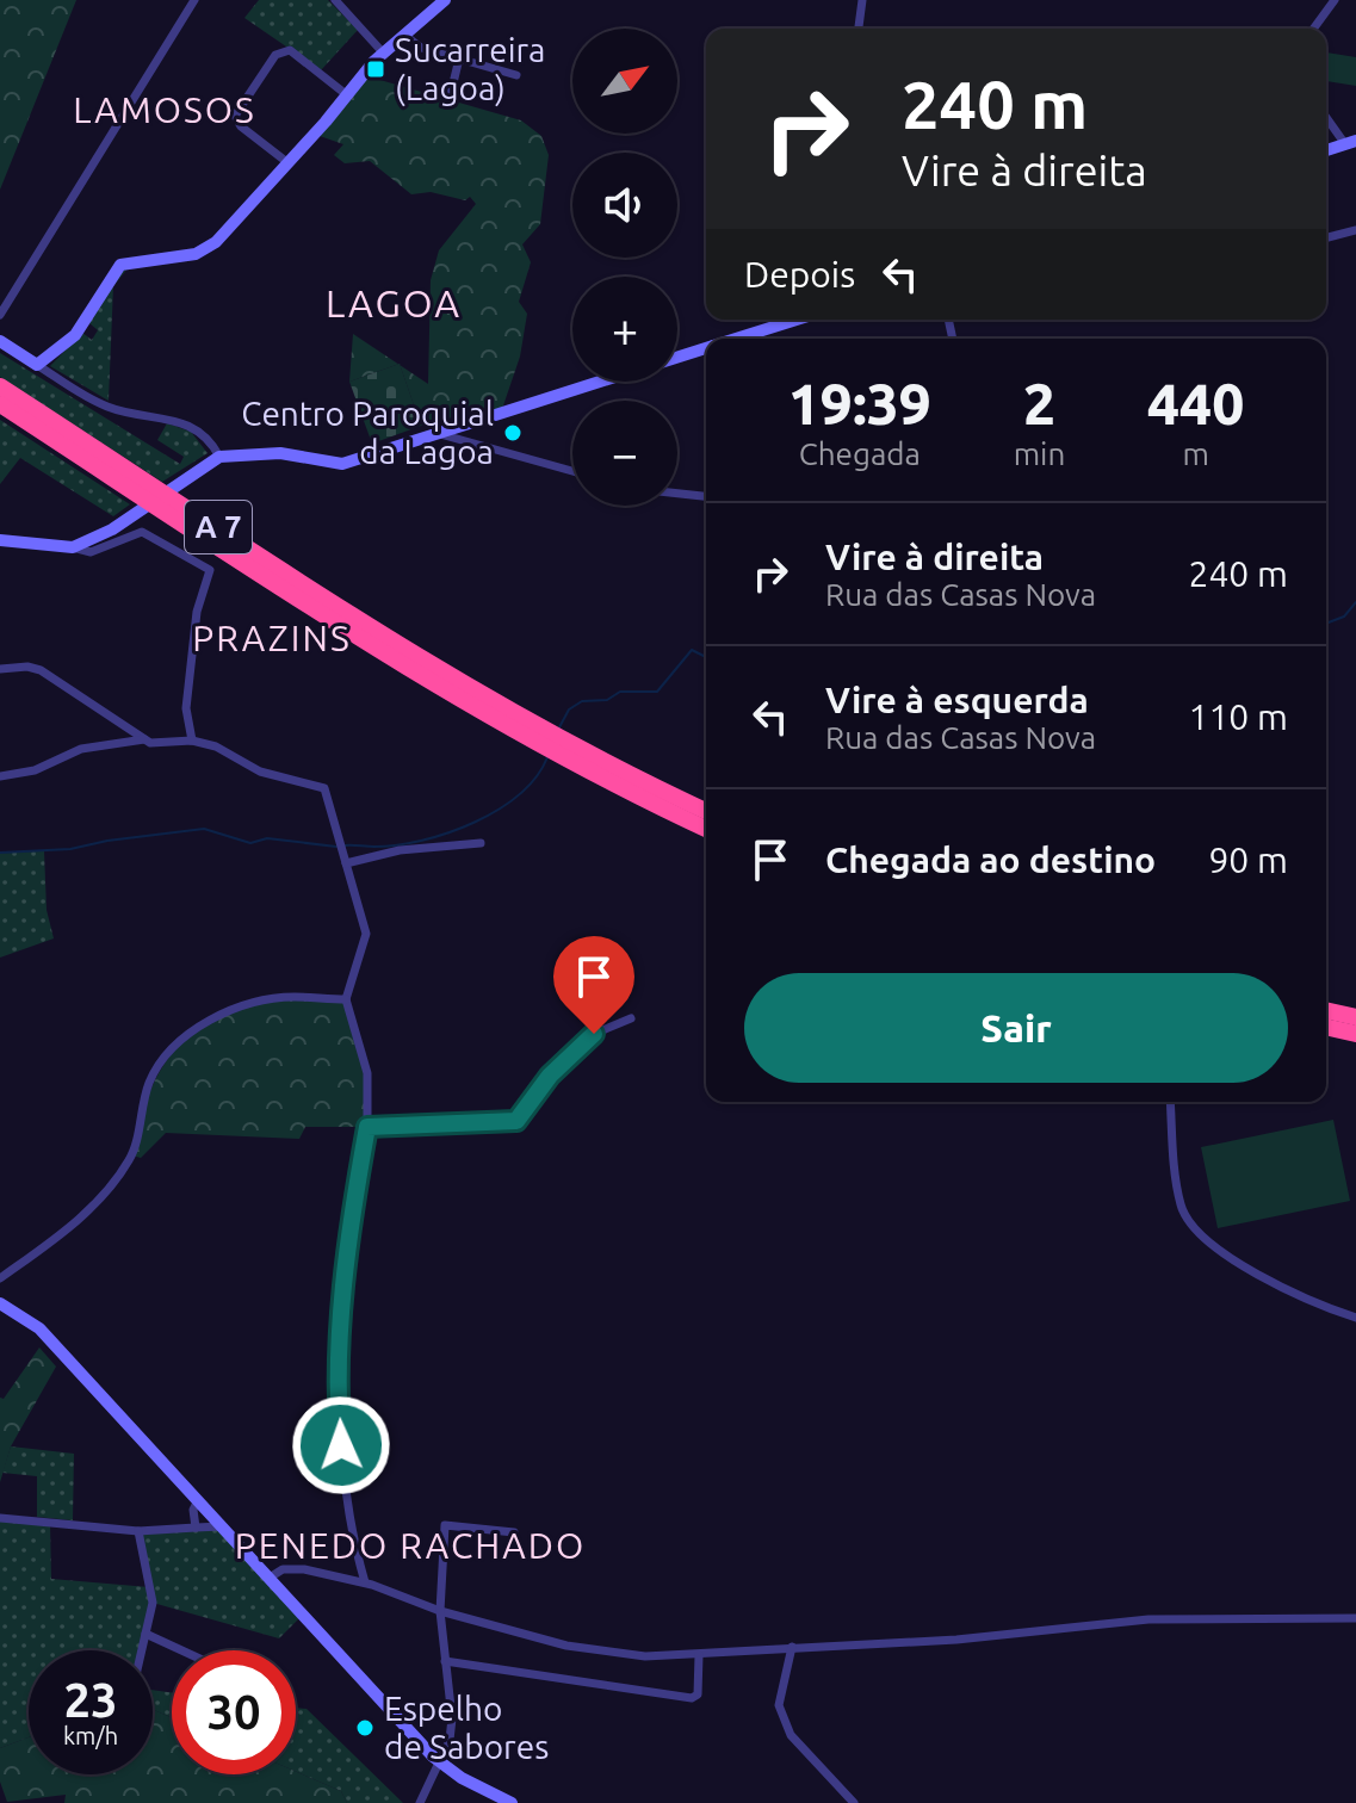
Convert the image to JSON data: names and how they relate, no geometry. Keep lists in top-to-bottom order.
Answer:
{
  "streets": {
    "highway": ["A 7"]
  },
  "districts": [
    "LAMOSOS",
    "LAGOA",
    "PRAZINS",
    "PENEDO RACHADO"
  ],
  "places": {
    "transit": ["Sucarreira (Lagoa)"],
    "other": ["Centro Paroquial da Lagoa", "Espelho de Sabores"]
  },
  "north": "top right",
  "page": {
    "map_buttons": ["+", "−"],
    "turn": ["240 m", "Vire à direita"],
    "then": "Depois",
    "eta": [
      "19:39",
      "Chegada",
      "2",
      "min",
      "440",
      "m"
    ],
    "list": [
      {
        "name": "Vire à direita",
        "note": "Rua das Casas Nova",
        "value": "240 m"
      },
      {
        "name": "Vire à esquerda",
        "note": "Rua das Casas Nova",
        "value": "110 m"
      },
      {
        "name": "Chegada ao destino",
        "value": "90 m"
      }
    ],
    "buttons": "Sair",
    "speed": "23 km/h",
    "limit": "30"
  }
}
